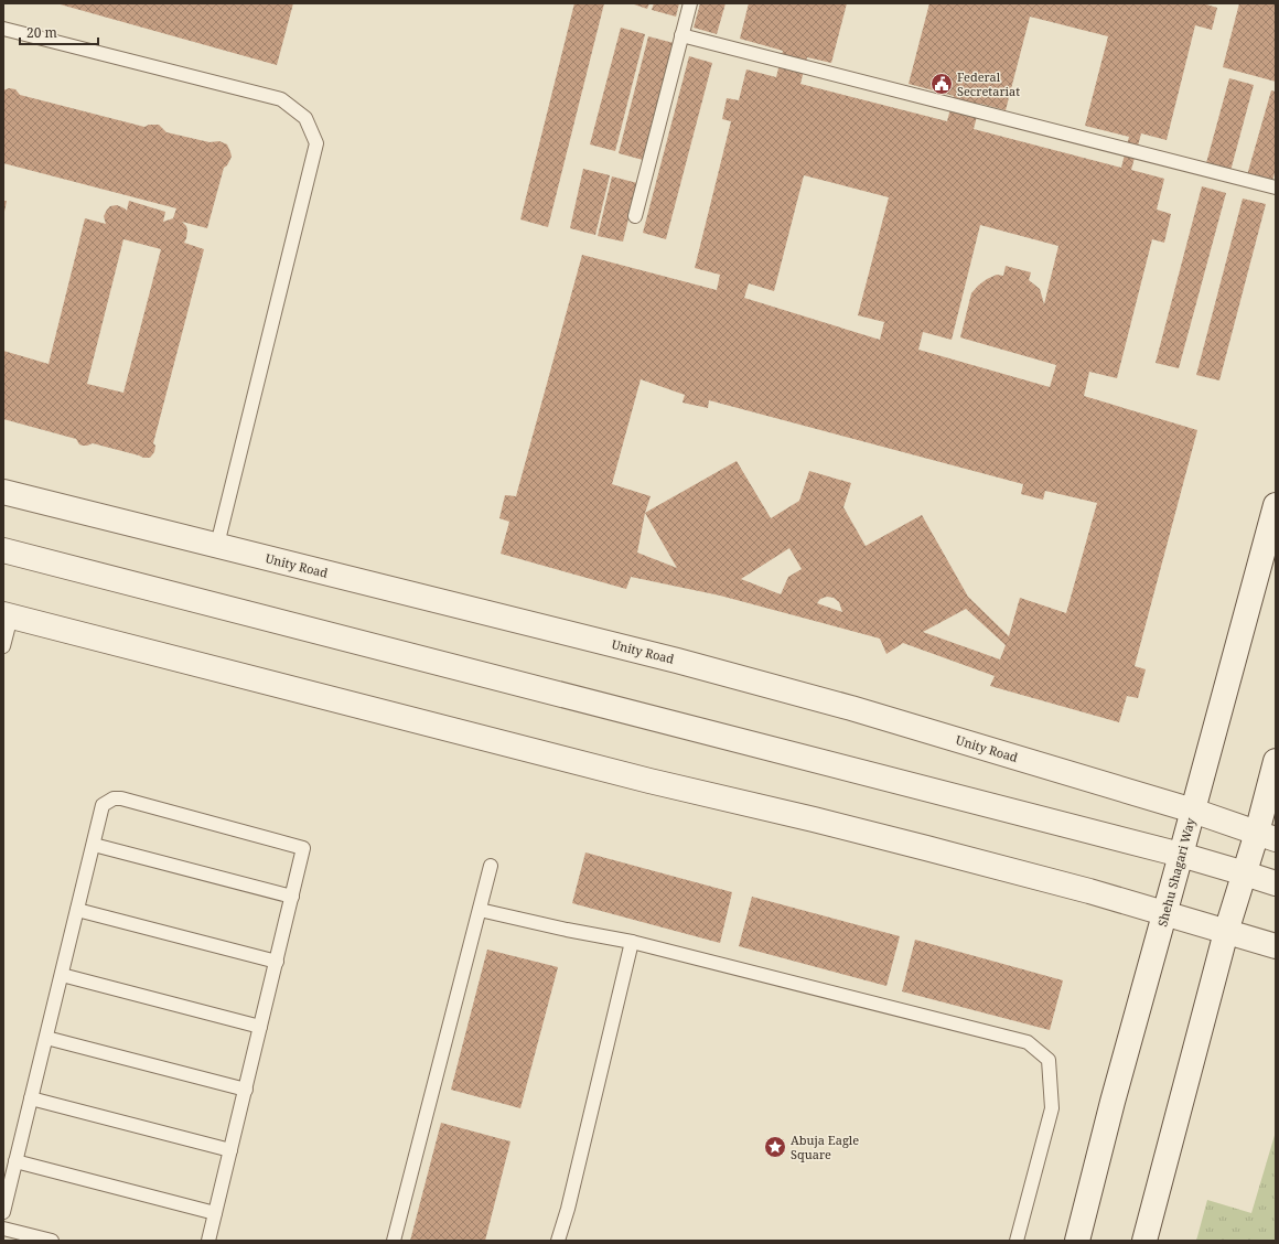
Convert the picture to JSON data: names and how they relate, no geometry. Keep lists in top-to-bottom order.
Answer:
{
  "streets": {
    "street": ["Unity Road", "Shehu Shagari Way"]
  },
  "crossings": [
    ["Unity Road", "Shehu Shagari Way"]
  ],
  "places": {
    "public building": ["Federal Secretariat"],
    "place": ["Abuja Eagle Square"]
  },
  "scale_bar": "20 m"
}
